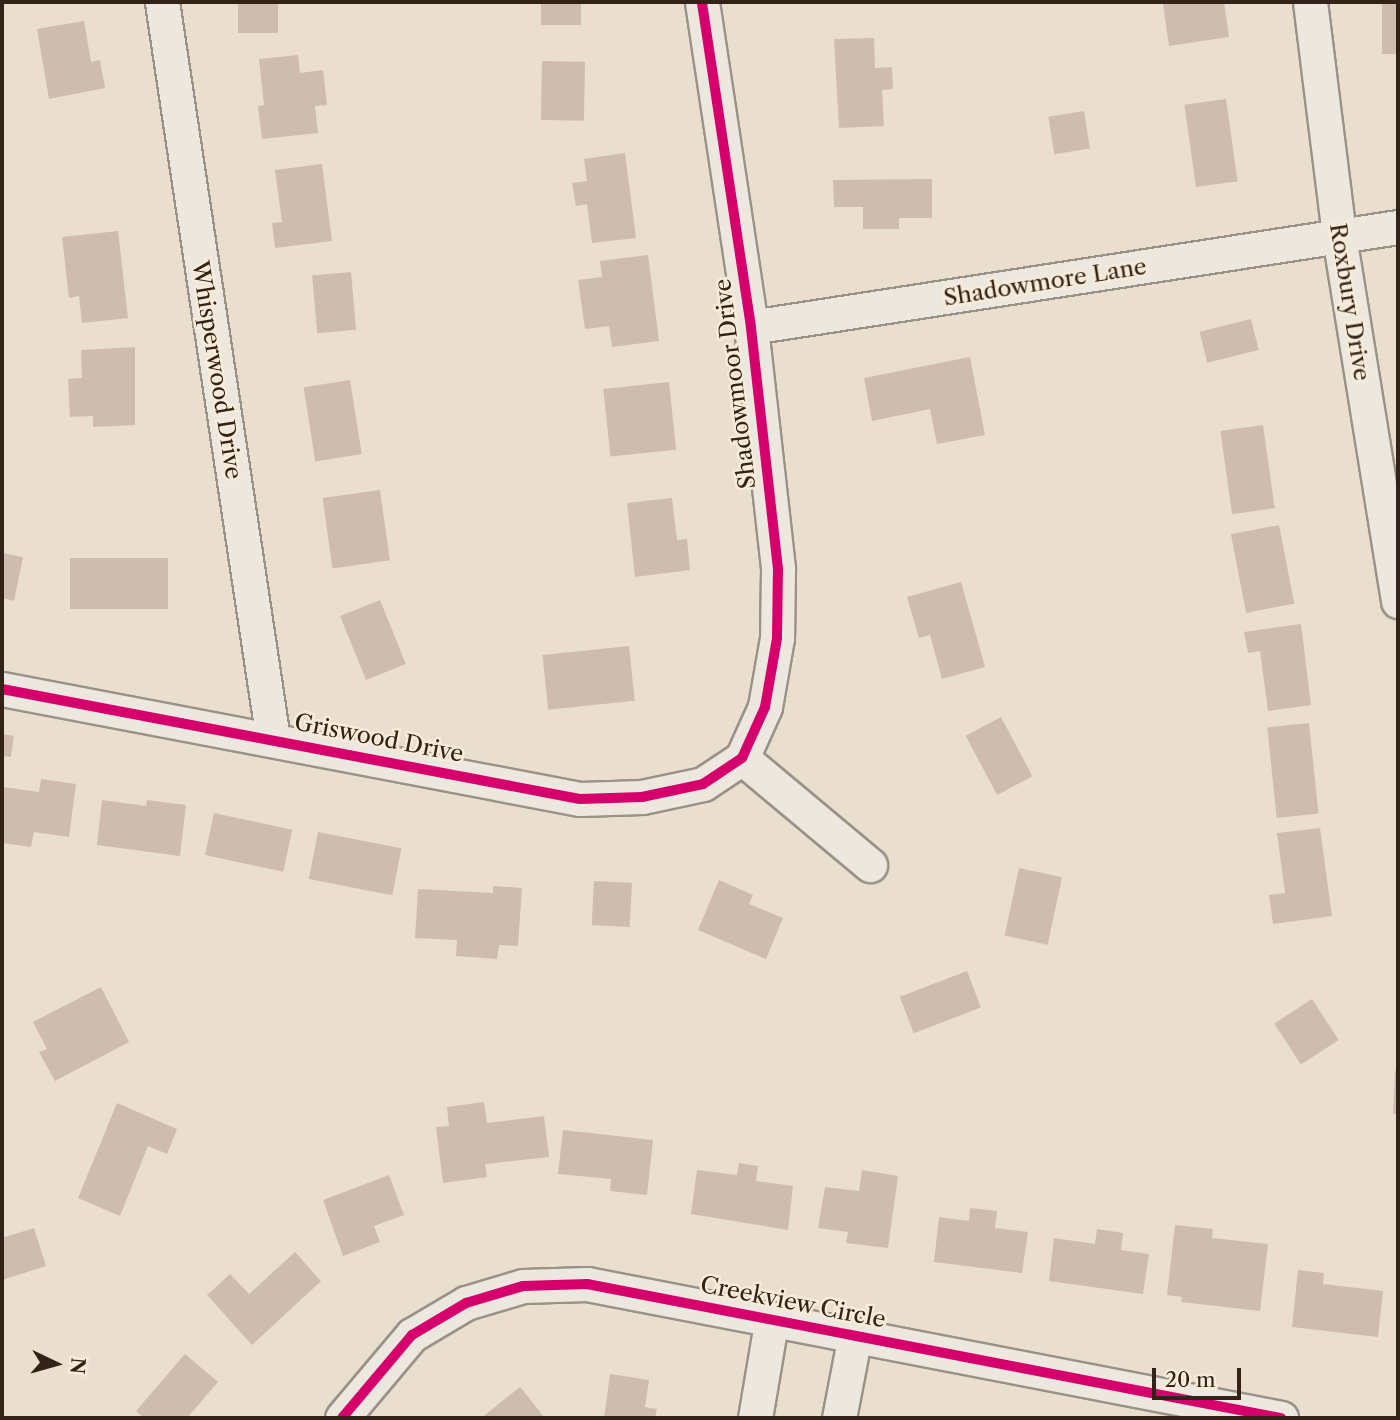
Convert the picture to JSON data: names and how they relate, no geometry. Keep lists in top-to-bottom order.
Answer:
{
  "streets": {
    "street": [
      "Shadowmore Lane",
      "Roxbury Drive",
      "Whisperwood Drive",
      "Shadowmoor Drive",
      "Griswood Drive",
      "Creekview Circle"
    ]
  },
  "crossings": [
    ["Shadowmore Lane", "Roxbury Drive"],
    ["Shadowmore Lane", "Shadowmoor Drive"],
    ["Whisperwood Drive", "Griswood Drive"],
    ["Shadowmoor Drive", "Griswood Drive"]
  ],
  "scale_bar": "20 m",
  "north": "right"
}
